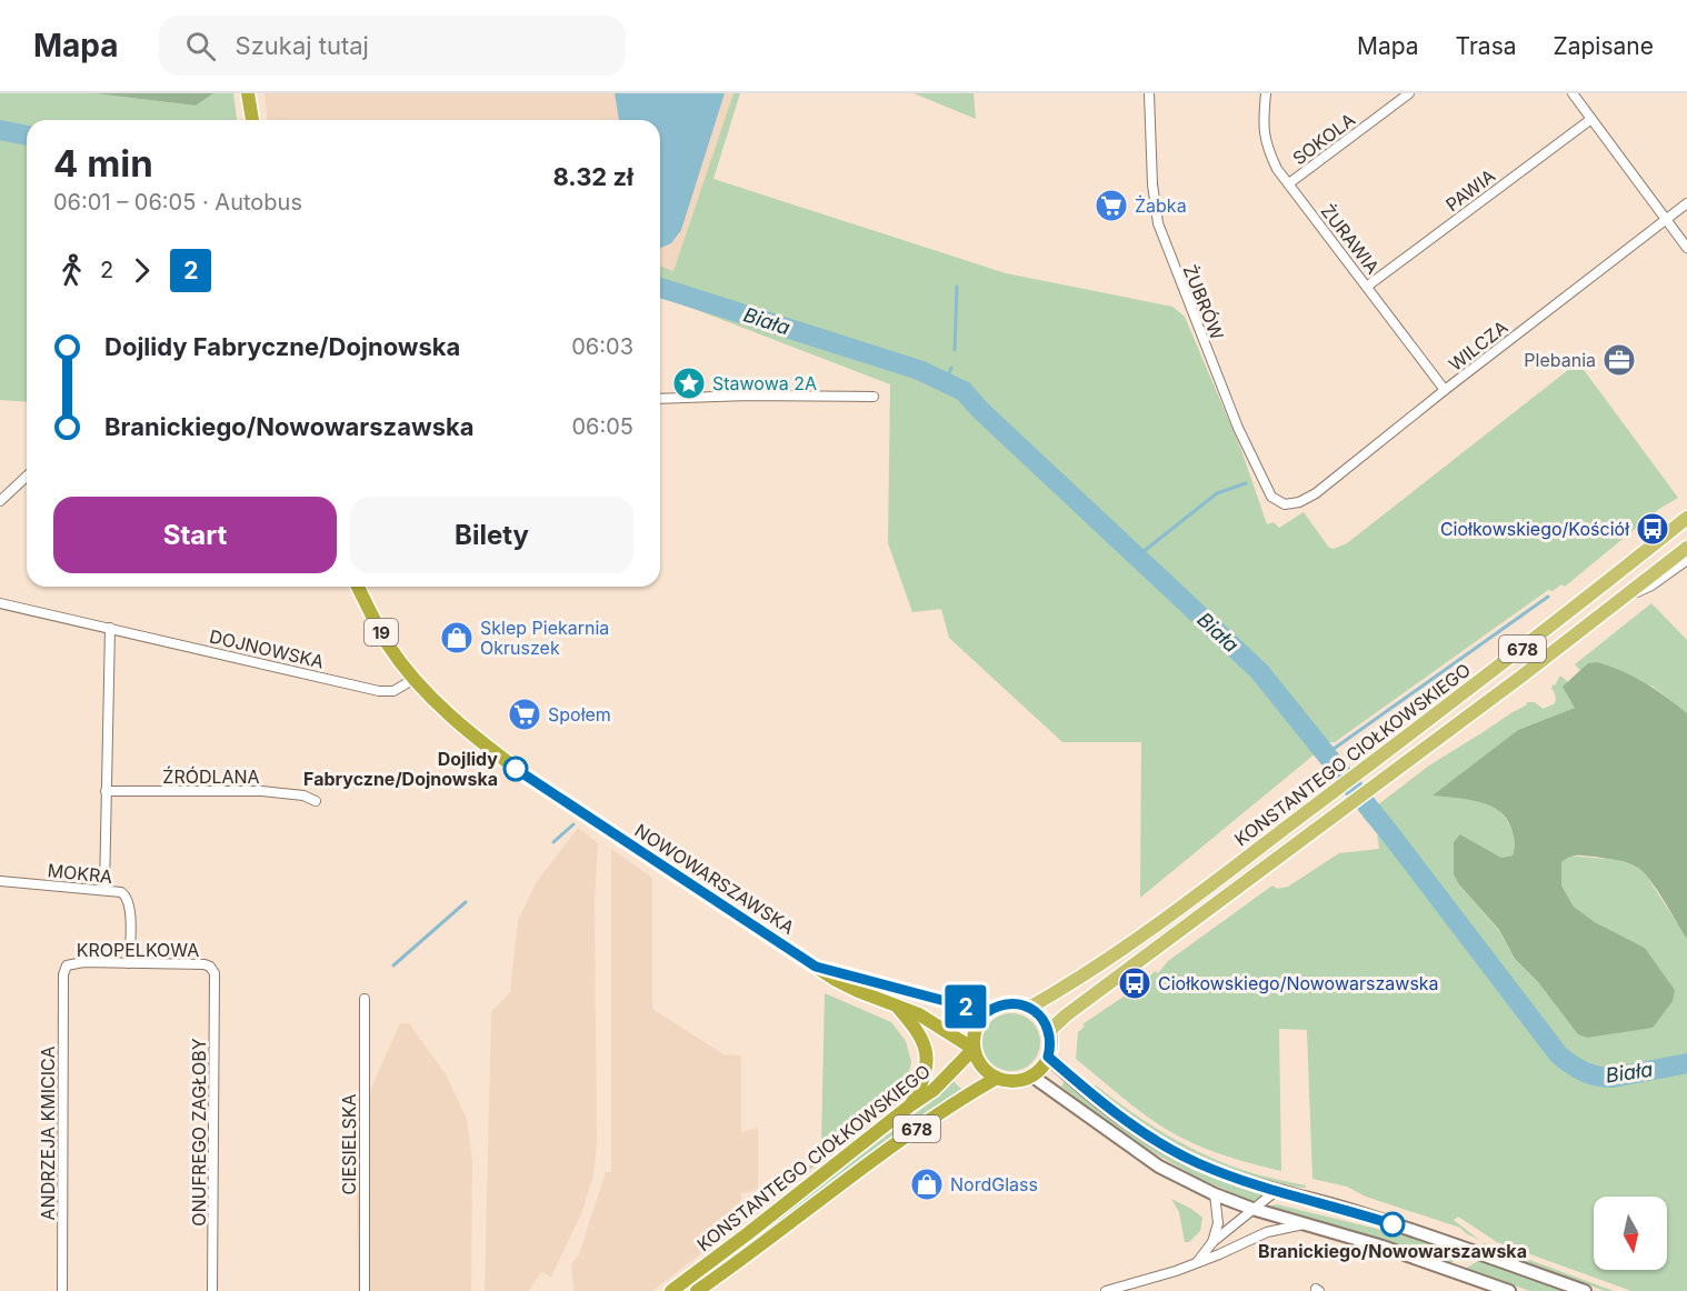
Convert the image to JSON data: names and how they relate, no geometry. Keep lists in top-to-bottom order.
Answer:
{
  "streets": {
    "highway": [
      "19",
      "678",
      "KONSTANTEGO CIOŁKOWSKIEGO",
      "NOWOWARSZAWSKA"
    ],
    "street": [
      "SOKOLA",
      "PAWIA",
      "ŻURAWIA",
      "ŻUBRÓW",
      "WILCZA",
      "DOJNOWSKA",
      "ŹRÓDLANA",
      "MOKRA",
      "KROPELKOWA",
      "ONUFREGO ZAGŁOBY",
      "ANDRZEJA KMICICA",
      "CIESIELSKA"
    ]
  },
  "crossings": [
    ["SOKOLA", "ŻURAWIA"],
    ["PAWIA", "ŻURAWIA"],
    ["ŻURAWIA", "WILCZA"],
    ["ŻUBRÓW", "WILCZA"],
    ["19", "DOJNOWSKA"],
    ["19", "KONSTANTEGO CIOŁKOWSKIEGO"],
    ["19", "NOWOWARSZAWSKA"],
    ["DOJNOWSKA", "NOWOWARSZAWSKA"],
    ["KONSTANTEGO CIOŁKOWSKIEGO", "NOWOWARSZAWSKA"],
    ["MOKRA", "KROPELKOWA"],
    ["KROPELKOWA", "ONUFREGO ZAGŁOBY"],
    ["KROPELKOWA", "ANDRZEJA KMICICA"]
  ],
  "water": ["Biała"],
  "places": {
    "supermarket": ["Żabka", "Społem"],
    "office": ["Plebania"],
    "place": ["Stawowa 2A"],
    "bus stop": ["Ciołkowskiego/Kościół", "Ciołkowskiego/Nowowarszawska"],
    "shop": ["Sklep Piekarnia Okruszek", "NordGlass"],
    "other": ["Dojlidy Fabryczne/Dojnowska", "Branickiego/Nowowarszawska"]
  },
  "lines": ["bus line 2"],
  "north": "bottom",
  "page": {
    "header": "Mapa",
    "search": "Szukaj tutaj",
    "nav": ["Mapa", "Trasa", "Zapisane"],
    "on_map": "2",
    "heading": ["4 min", "06:01 – 06:05 · Autobus", "8.32 zł"],
    "legs": ["2", "2"],
    "list": [
      {
        "name": "Dojlidy Fabryczne/Dojnowska",
        "value": "06:03"
      },
      {
        "name": "Branickiego/Nowowarszawska",
        "value": "06:05"
      }
    ],
    "buttons": ["Start", "Bilety"]
  }
}
